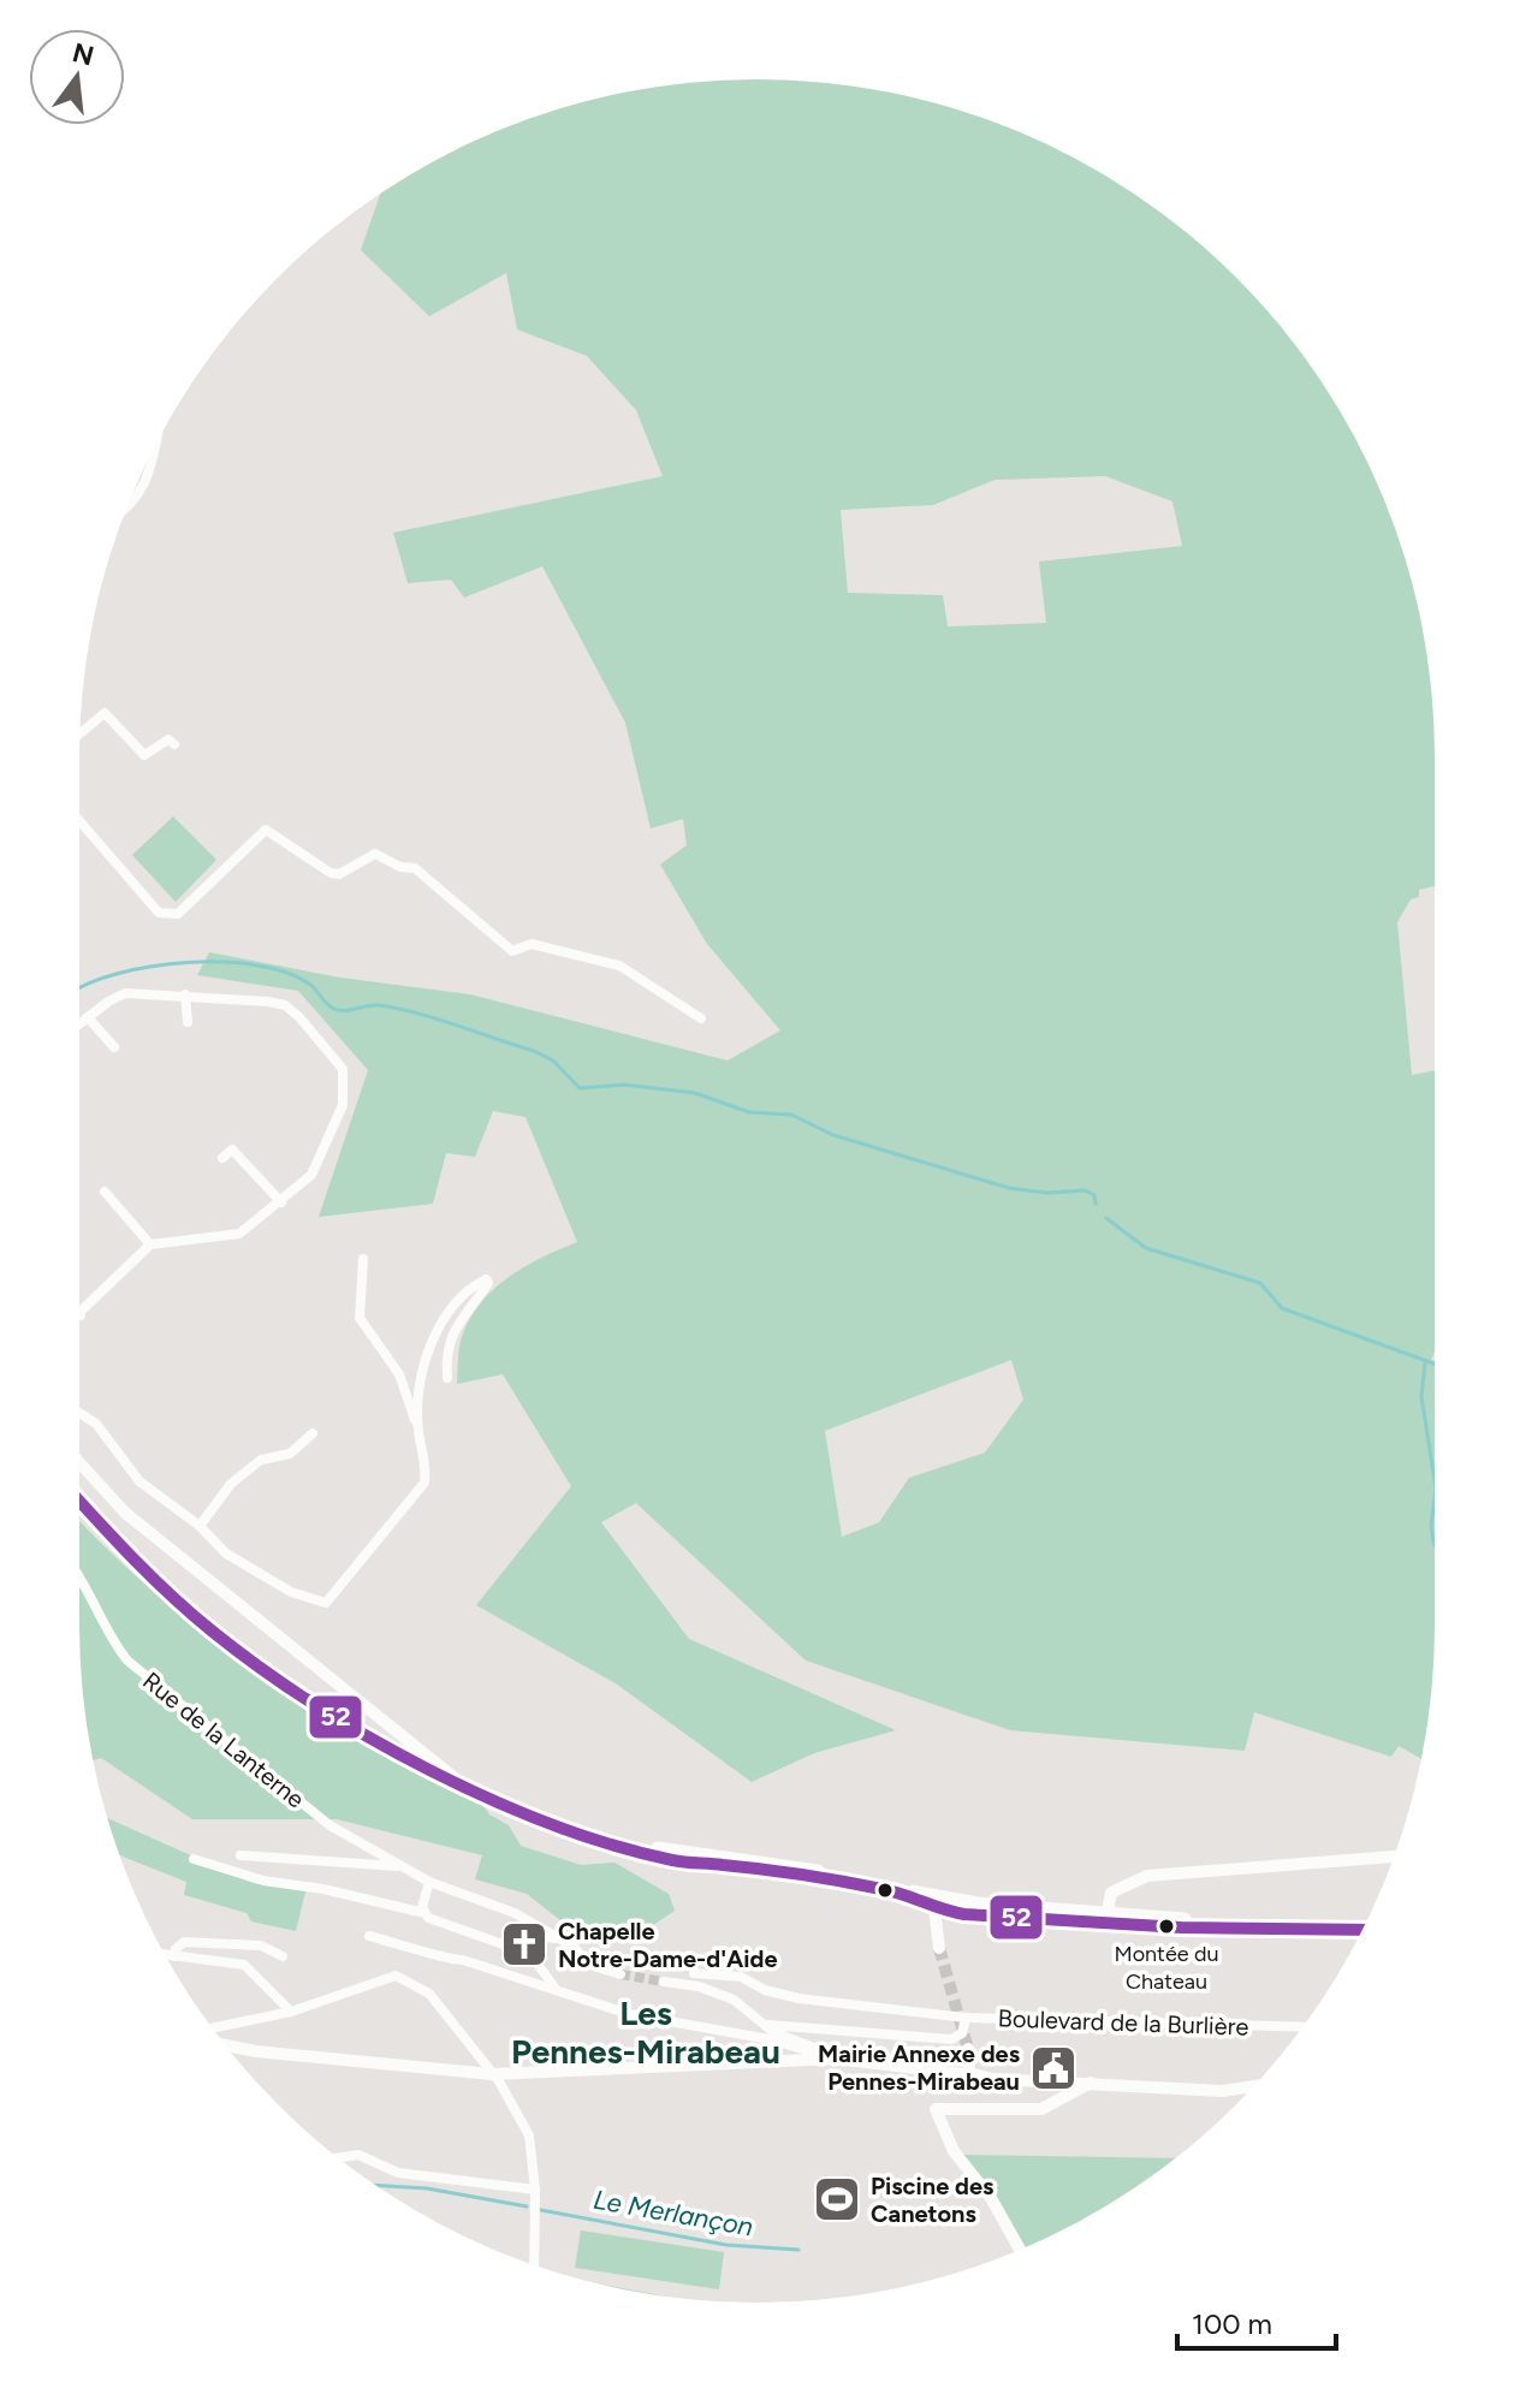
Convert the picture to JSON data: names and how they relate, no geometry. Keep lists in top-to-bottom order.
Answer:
{
  "streets": {
    "street": ["Rue de la Lanterne", "Boulevard de la Burlière"]
  },
  "districts": ["Les Pennes-Mirabeau"],
  "water": ["Le Merlançon"],
  "places": {
    "other": ["Montée du Chateau"],
    "church": ["Chapelle Notre-Dame-d'Aide"],
    "public building": ["Mairie Annexe des Pennes-Mirabeau"],
    "sports": ["Piscine des Canetons"]
  },
  "lines": ["transit line 52"],
  "scale_bar": "100 m",
  "north": "top"
}
